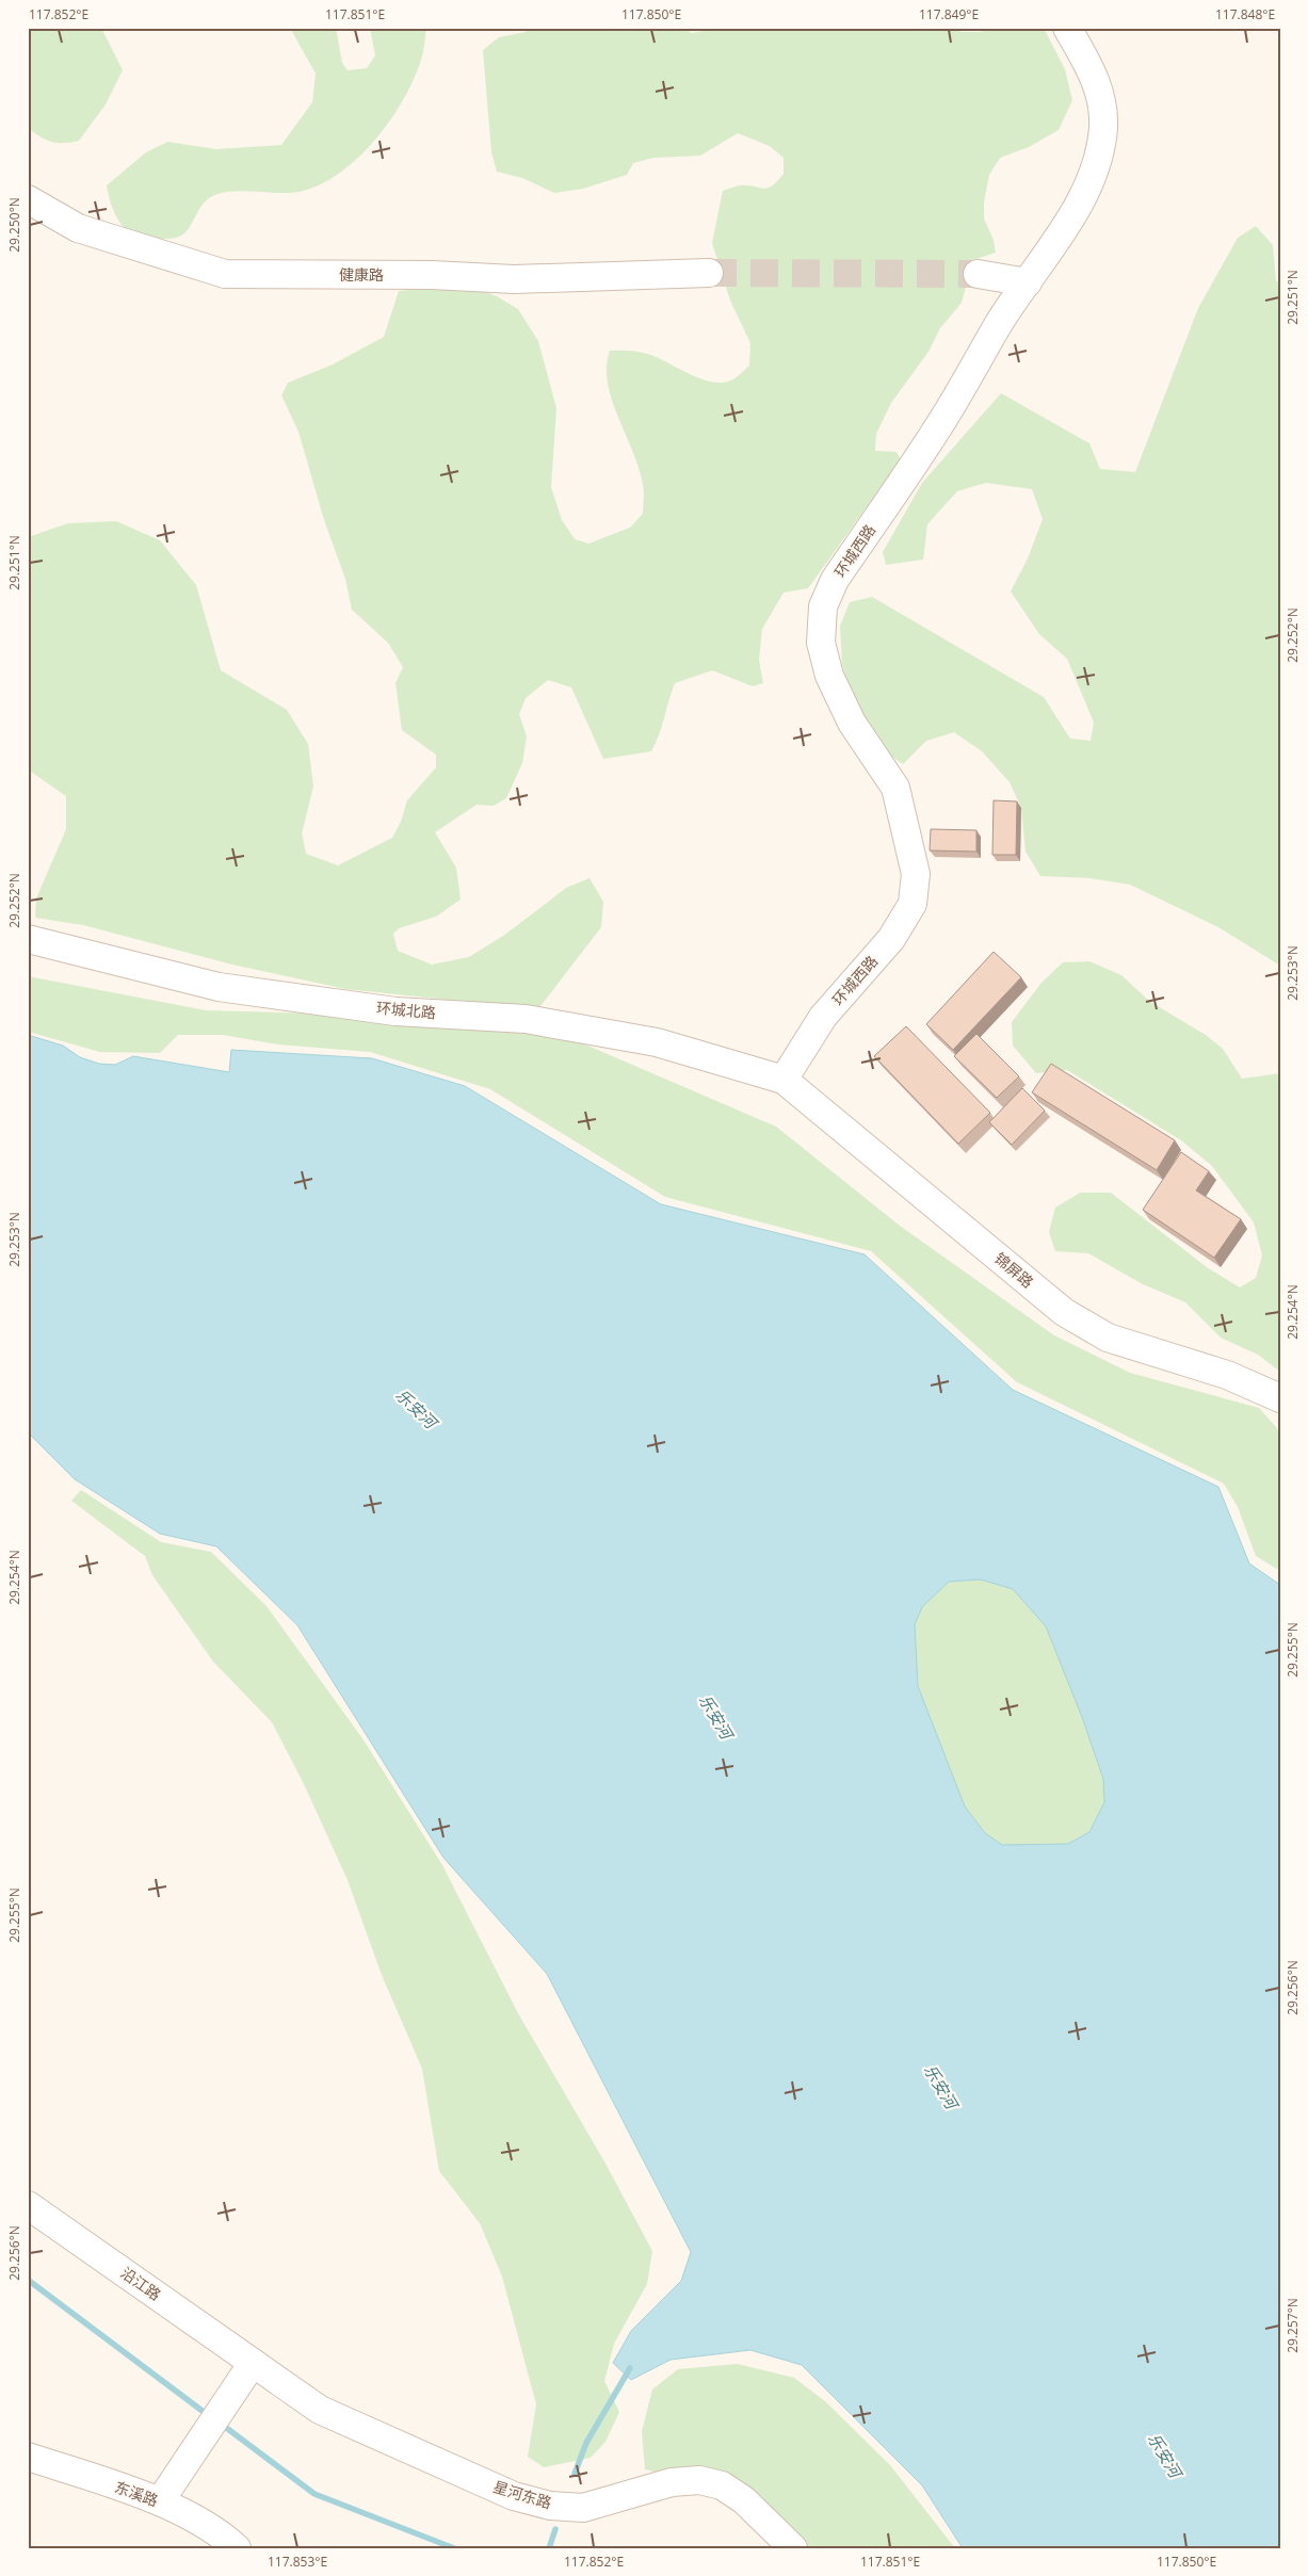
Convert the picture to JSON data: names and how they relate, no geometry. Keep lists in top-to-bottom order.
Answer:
{
  "streets": {
    "street": [
      "健康路",
      "环城西路",
      "环城北路",
      "锦屏路",
      "沿江路",
      "东溪路",
      "星河东路"
    ]
  },
  "crossings": [
    ["环城西路", "环城北路"],
    ["环城西路", "锦屏路"],
    ["环城北路", "锦屏路"],
    ["沿江路", "星河东路"]
  ],
  "water": ["乐安河"],
  "coordinates": [
    "117.852°E",
    "117.851°E",
    "117.850°E",
    "117.849°E",
    "117.848°E",
    "29.250°N",
    "29.251°N",
    "29.252°N",
    "29.253°N",
    "29.254°N",
    "29.255°N",
    "29.256°N",
    "29.257°N",
    "117.853°E"
  ]
}
